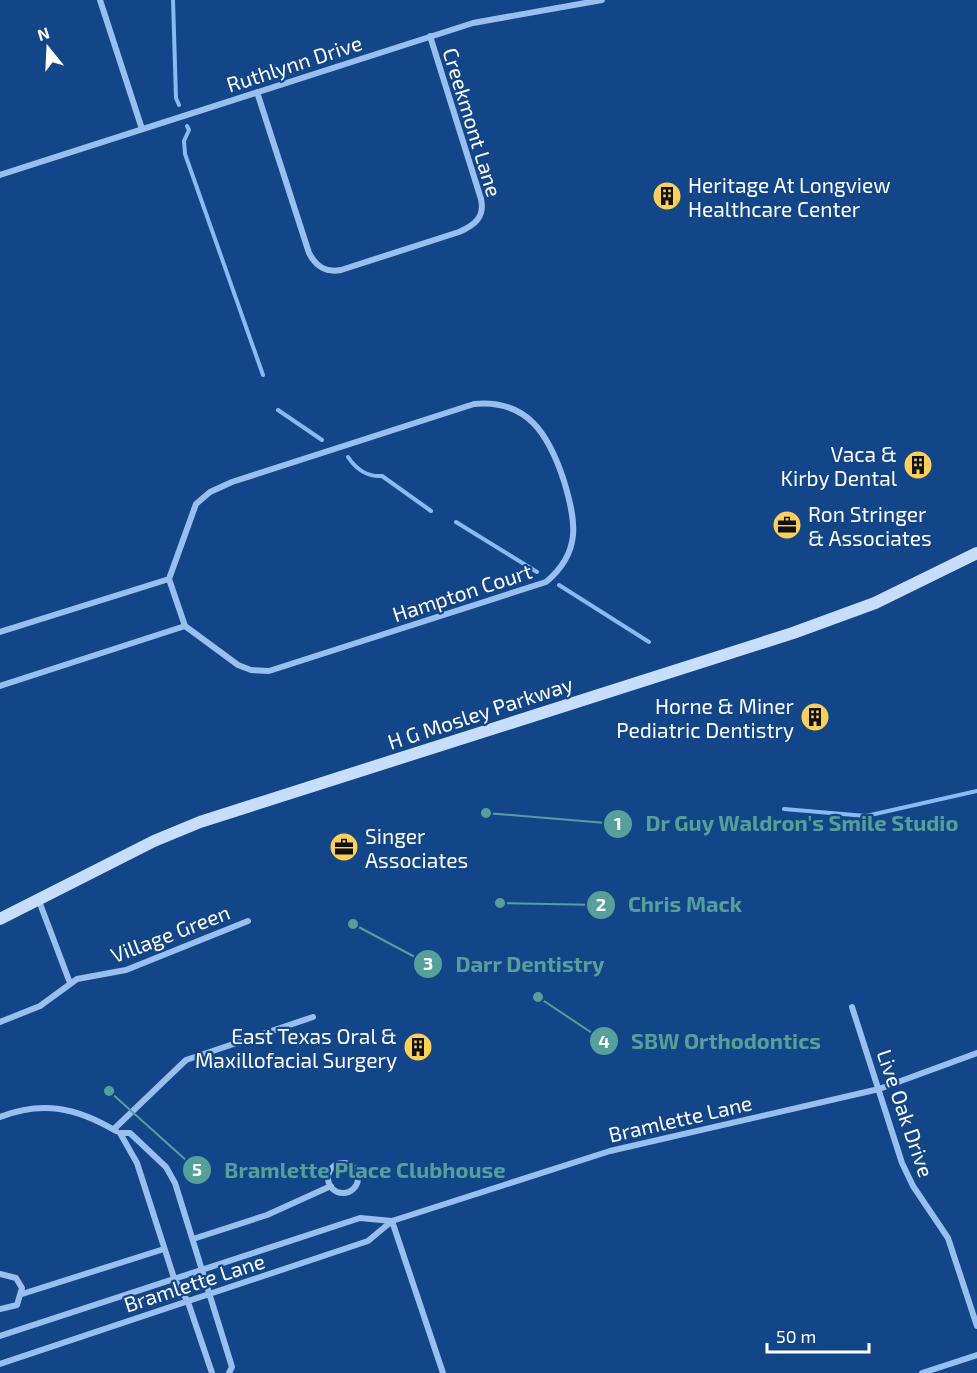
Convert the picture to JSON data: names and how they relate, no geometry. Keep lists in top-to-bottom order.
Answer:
{
  "streets": {
    "main road": ["H G Mosley Parkway"],
    "street": [
      "Ruthlynn Drive",
      "Creekmont Lane",
      "Hampton Court",
      "Village Green",
      "Live Oak Drive",
      "Bramlette Lane"
    ]
  },
  "crossings": [
    ["Ruthlynn Drive", "Creekmont Lane"],
    ["Live Oak Drive", "Bramlette Lane"]
  ],
  "places": {
    "building": [
      "Heritage At Longview Healthcare Center",
      "Vaca & Kirby Dental",
      "Horne & Miner Pediatric Dentistry",
      "East Texas Oral & Maxillofacial Surgery"
    ],
    "office": ["Ron Stringer & Associates", "Singer Associates"],
    "other": [
      "Dr Guy Waldron's Smile Studio",
      "Chris Mack",
      "Darr Dentistry",
      "SBW Orthodontics",
      "Bramlette Place Clubhouse"
    ]
  },
  "scale_bar": "50 m",
  "north": "top"
}
